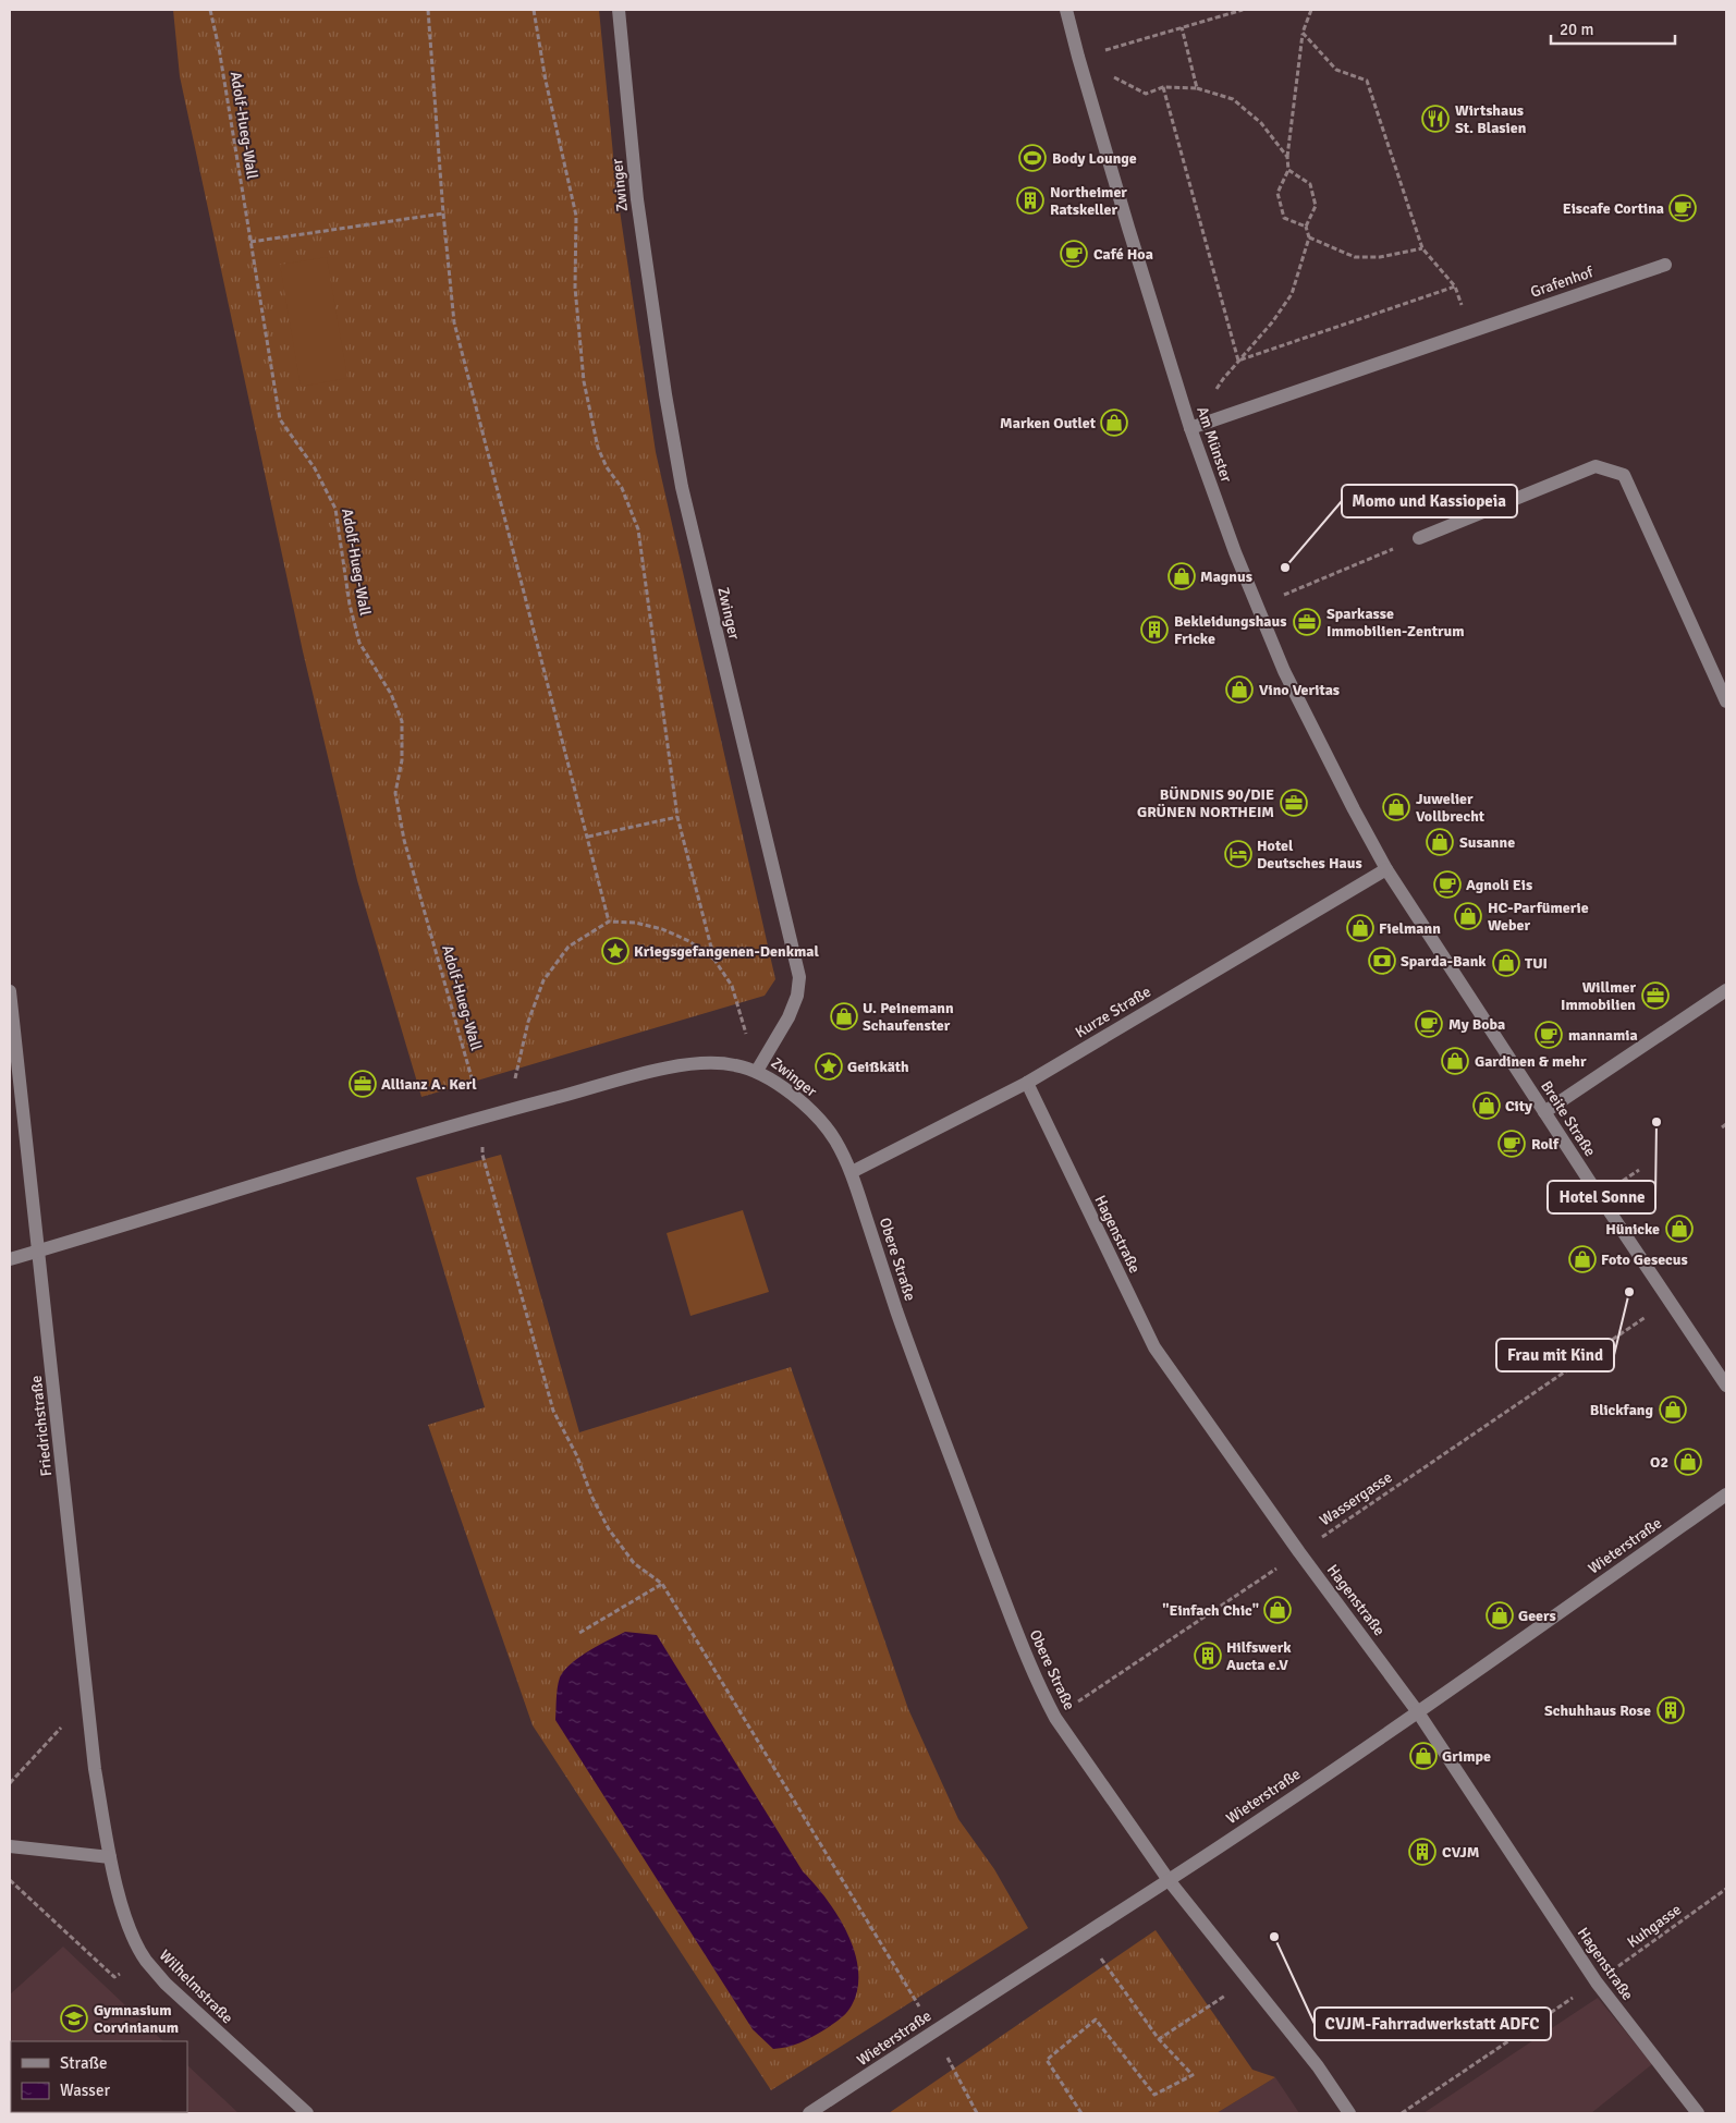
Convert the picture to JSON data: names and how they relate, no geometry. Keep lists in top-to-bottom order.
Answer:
{
  "streets": {
    "street": [
      "Zwinger",
      "Grafenhof",
      "Am Münster",
      "Kurze Straße",
      "Breite Straße",
      "Hagenstraße",
      "Obere Straße",
      "Friedrichstraße",
      "Wieterstraße",
      "Wilhelmstraße"
    ],
    "path": ["Adolf-Hueg-Wall", "Wassergasse", "Kuhgasse"]
  },
  "crossings": [
    ["Zwinger", "Kurze Straße"],
    ["Zwinger", "Obere Straße"],
    ["Grafenhof", "Am Münster"],
    ["Am Münster", "Kurze Straße"],
    ["Am Münster", "Breite Straße"],
    ["Kurze Straße", "Breite Straße"],
    ["Kurze Straße", "Hagenstraße"],
    ["Kurze Straße", "Obere Straße"],
    ["Breite Straße", "Wassergasse"],
    ["Hagenstraße", "Wassergasse"],
    ["Hagenstraße", "Wieterstraße"],
    ["Hagenstraße", "Kuhgasse"],
    ["Obere Straße", "Wassergasse"],
    ["Obere Straße", "Wieterstraße"],
    ["Friedrichstraße", "Wilhelmstraße"]
  ],
  "places": {
    "restaurant": ["Wirtshaus St. Blasien"],
    "sports": ["Body Lounge"],
    "building": [
      "Northeimer Ratskeller",
      "Bekleidungshaus Fricke",
      "Hilfswerk Aucta e.V",
      "Schuhhaus Rose",
      "CVJM"
    ],
    "cafe": [
      "Eiscafe Cortina",
      "Café Hoa",
      "Agnoli Eis",
      "My Boba",
      "mannamia",
      "Rolf"
    ],
    "shop": [
      "Marken Outlet",
      "Magnus",
      "Vino Veritas",
      "Juwelier Vollbrecht",
      "Susanne",
      "HC-Parfümerie Weber",
      "Fielmann",
      "TUI",
      "U. Peinemann Schaufenster",
      "Gardinen & mehr",
      "City",
      "Hünicke",
      "Foto Gesecus",
      "Blickfang",
      "O2",
      "\"Einfach Chic\"",
      "Geers",
      "Grimpe"
    ],
    "other": [
      "Momo und Kassiopeia",
      "Hotel Sonne",
      "Frau mit Kind",
      "CVJM-Fahrradwerkstatt ADFC"
    ],
    "office": [
      "Sparkasse Immobilien-Zentrum",
      "BÜNDNIS 90/DIE GRÜNEN NORTHEIM",
      "Willmer Immobilien",
      "Allianz A. Kerl"
    ],
    "hotel": ["Hotel Deutsches Haus"],
    "place": ["Kriegsgefangenen-Denkmal", "Geißkäth"],
    "bank": ["Sparda-Bank"],
    "school or university": ["Gymnasium Corvinianum"]
  },
  "legend": ["Straße", "Wasser"],
  "scale_bar": "20 m"
}
